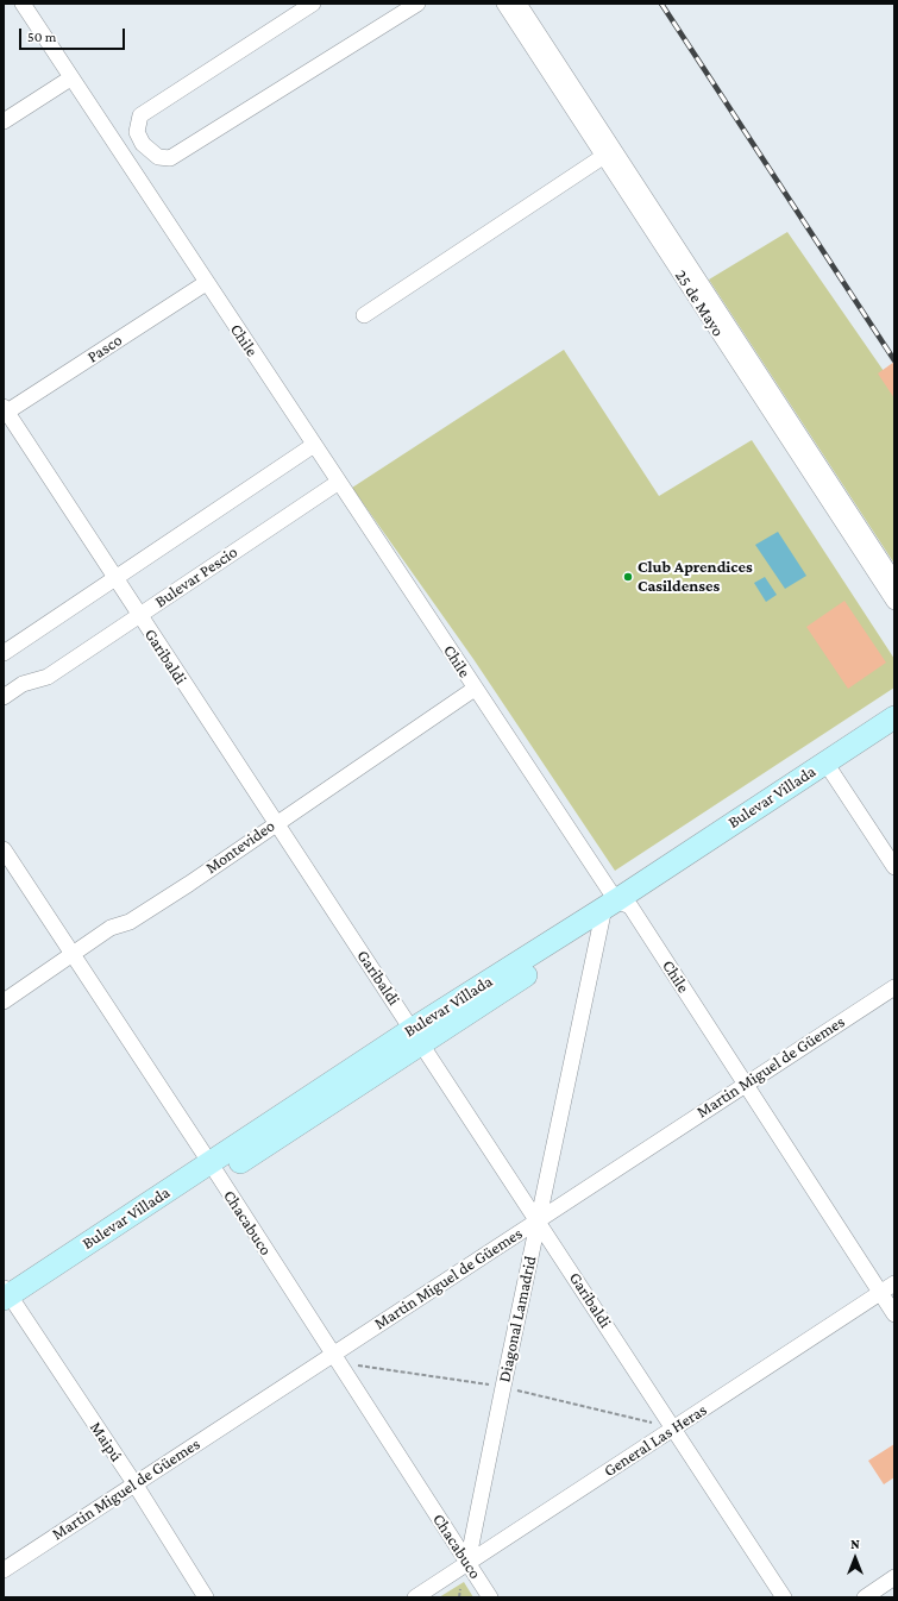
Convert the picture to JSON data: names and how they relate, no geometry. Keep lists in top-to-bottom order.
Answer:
{
  "streets": {
    "main road": ["Bulevar Villada"],
    "street": [
      "25 de Mayo",
      "Chile",
      "Pasco",
      "Bulevar Pescio",
      "Garibaldi",
      "Montevideo",
      "Martin Miguel de Güemes",
      "Chacabuco",
      "Diagonal Lamadrid",
      "General Las Heras",
      "Maipú"
    ]
  },
  "crossings": [
    ["Chile", "Pasco"],
    ["Chile", "Bulevar Pescio"],
    ["Chile", "Bulevar Villada"],
    ["Chile", "Montevideo"],
    ["Chile", "Martin Miguel de Güemes"],
    ["Chile", "Diagonal Lamadrid"],
    ["Chile", "General Las Heras"],
    ["Pasco", "Garibaldi"],
    ["Bulevar Pescio", "Garibaldi"],
    ["Garibaldi", "Bulevar Villada"],
    ["Garibaldi", "Montevideo"],
    ["Garibaldi", "Martin Miguel de Güemes"],
    ["Garibaldi", "Diagonal Lamadrid"],
    ["Garibaldi", "General Las Heras"],
    ["Bulevar Villada", "Chacabuco"],
    ["Bulevar Villada", "Diagonal Lamadrid"],
    ["Bulevar Villada", "Maipú"],
    ["Montevideo", "Chacabuco"],
    ["Martin Miguel de Güemes", "Chacabuco"],
    ["Martin Miguel de Güemes", "Diagonal Lamadrid"],
    ["Martin Miguel de Güemes", "Maipú"],
    ["Chacabuco", "Diagonal Lamadrid"],
    ["Chacabuco", "General Las Heras"],
    ["Diagonal Lamadrid", "General Las Heras"]
  ],
  "places": ["Club Aprendices Casildenses"],
  "scale_bar": "50 m",
  "north": "top"
}
